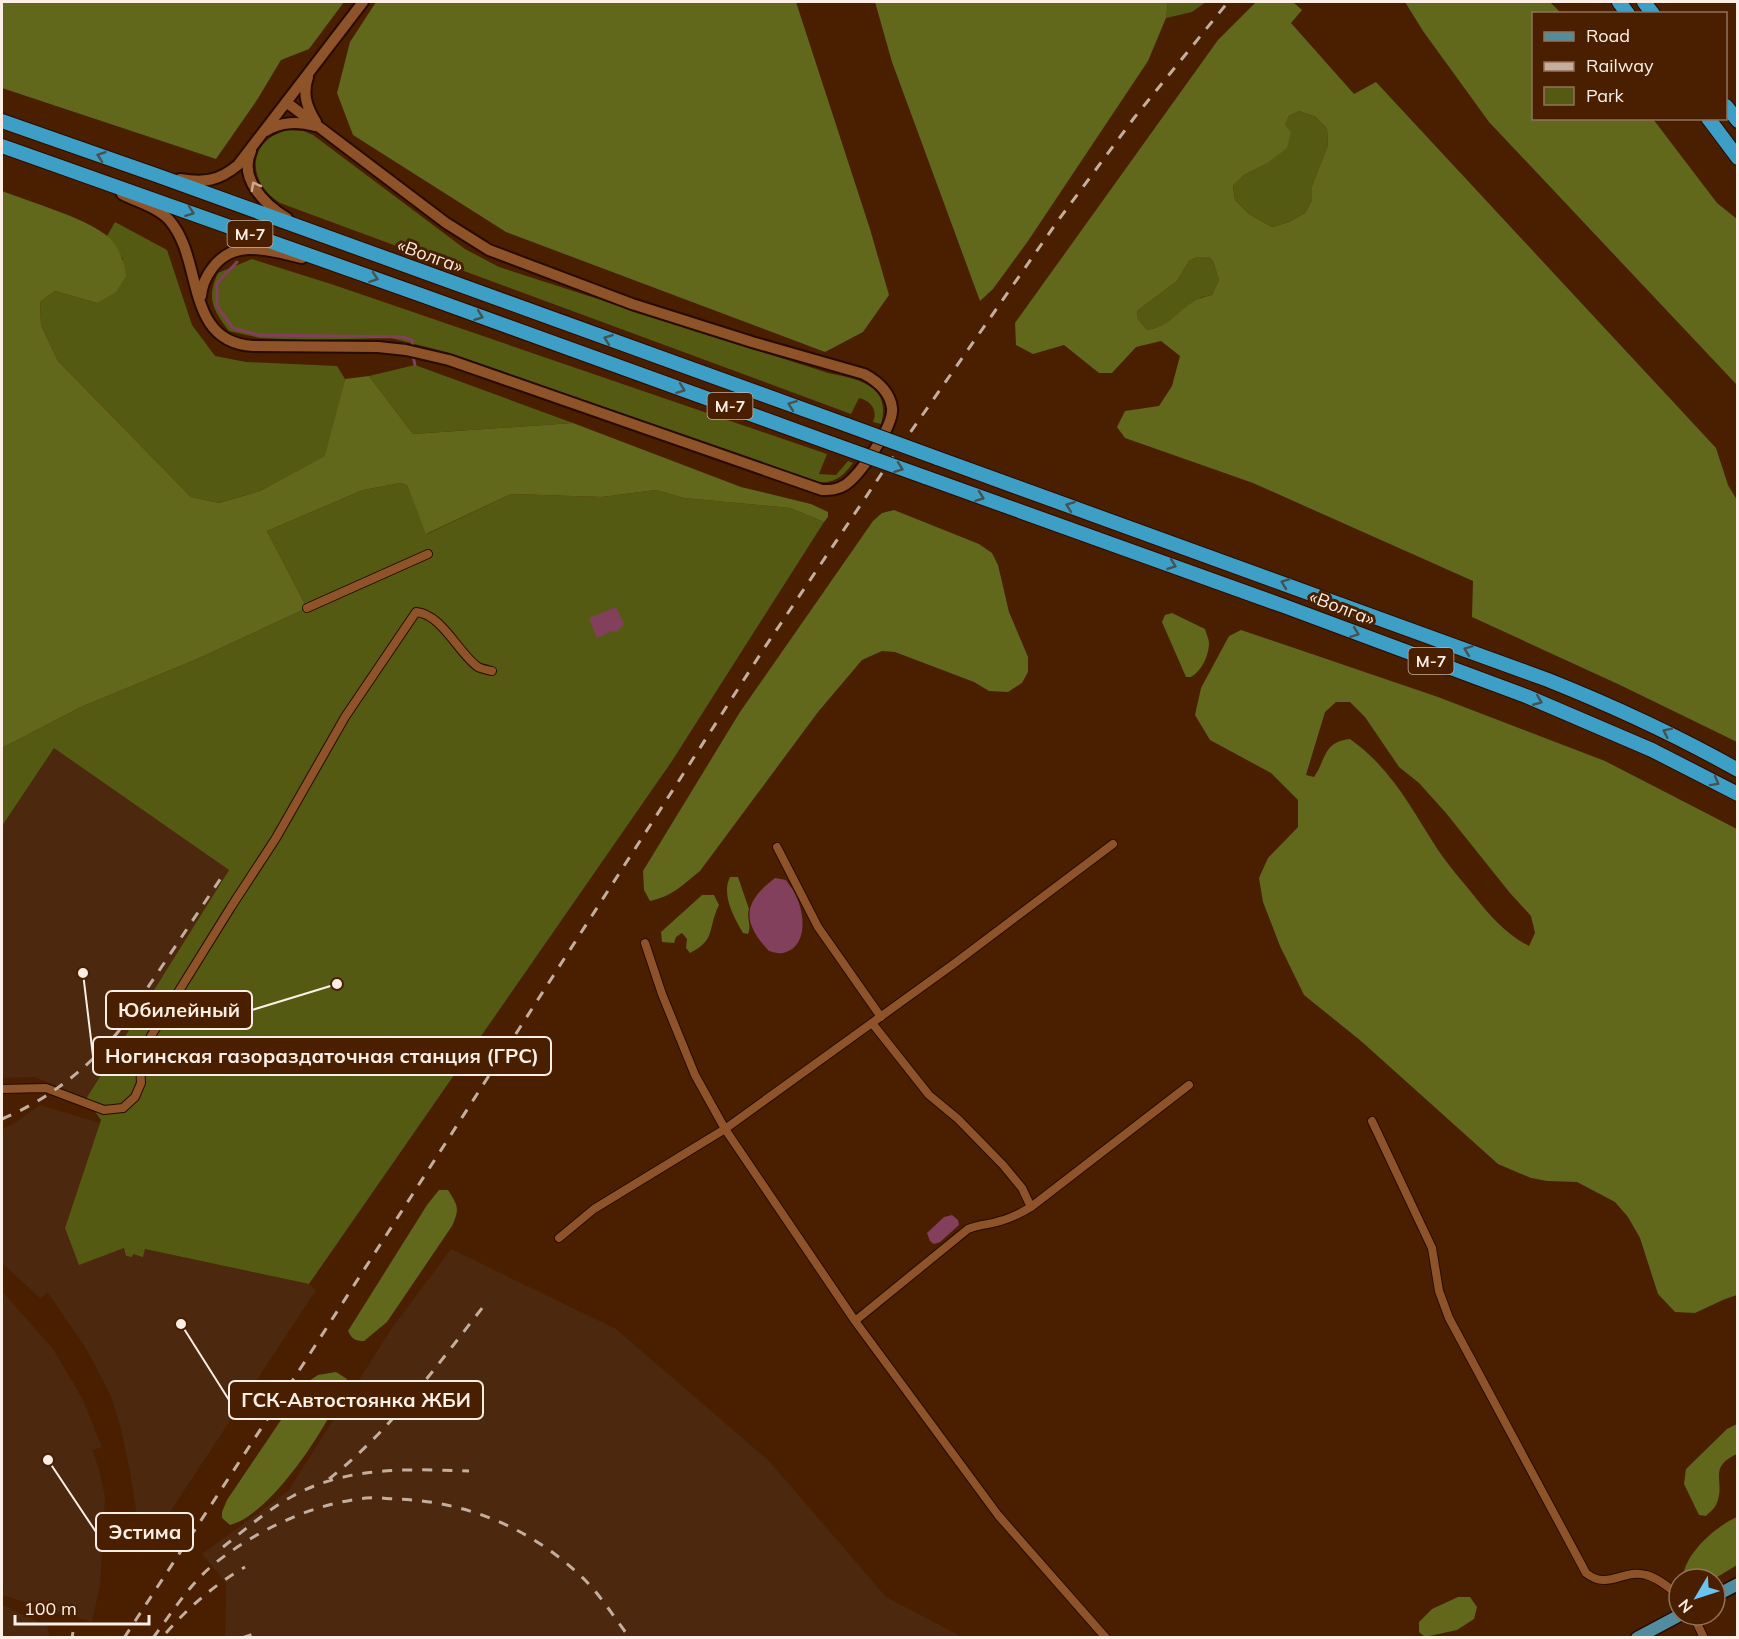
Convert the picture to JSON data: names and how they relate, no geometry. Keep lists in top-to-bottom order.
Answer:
{
  "streets": {
    "highway": ["М-7", "«Волга»"]
  },
  "crossings": [
    ["М-7", "«Волга»"]
  ],
  "places": [
    "Ногинская газораздаточная станция (ГРС)",
    "Юбилейный",
    "ГСК-Автостоянка ЖБИ",
    "Эстима"
  ],
  "legend": ["Road", "Railway", "Park"],
  "scale_bar": "100 m",
  "north": "bottom left"
}
